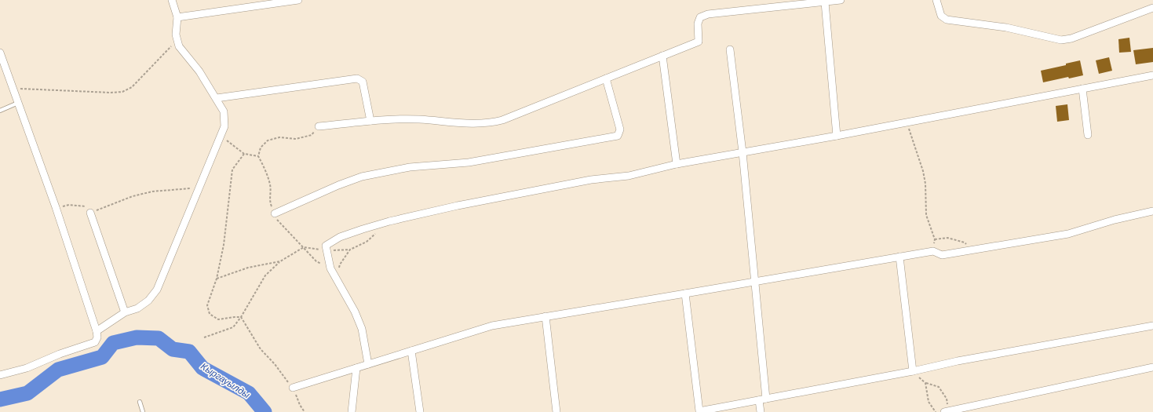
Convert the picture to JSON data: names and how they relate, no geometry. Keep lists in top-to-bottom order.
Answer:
{
  "water": ["Кыргауылды"]
}
